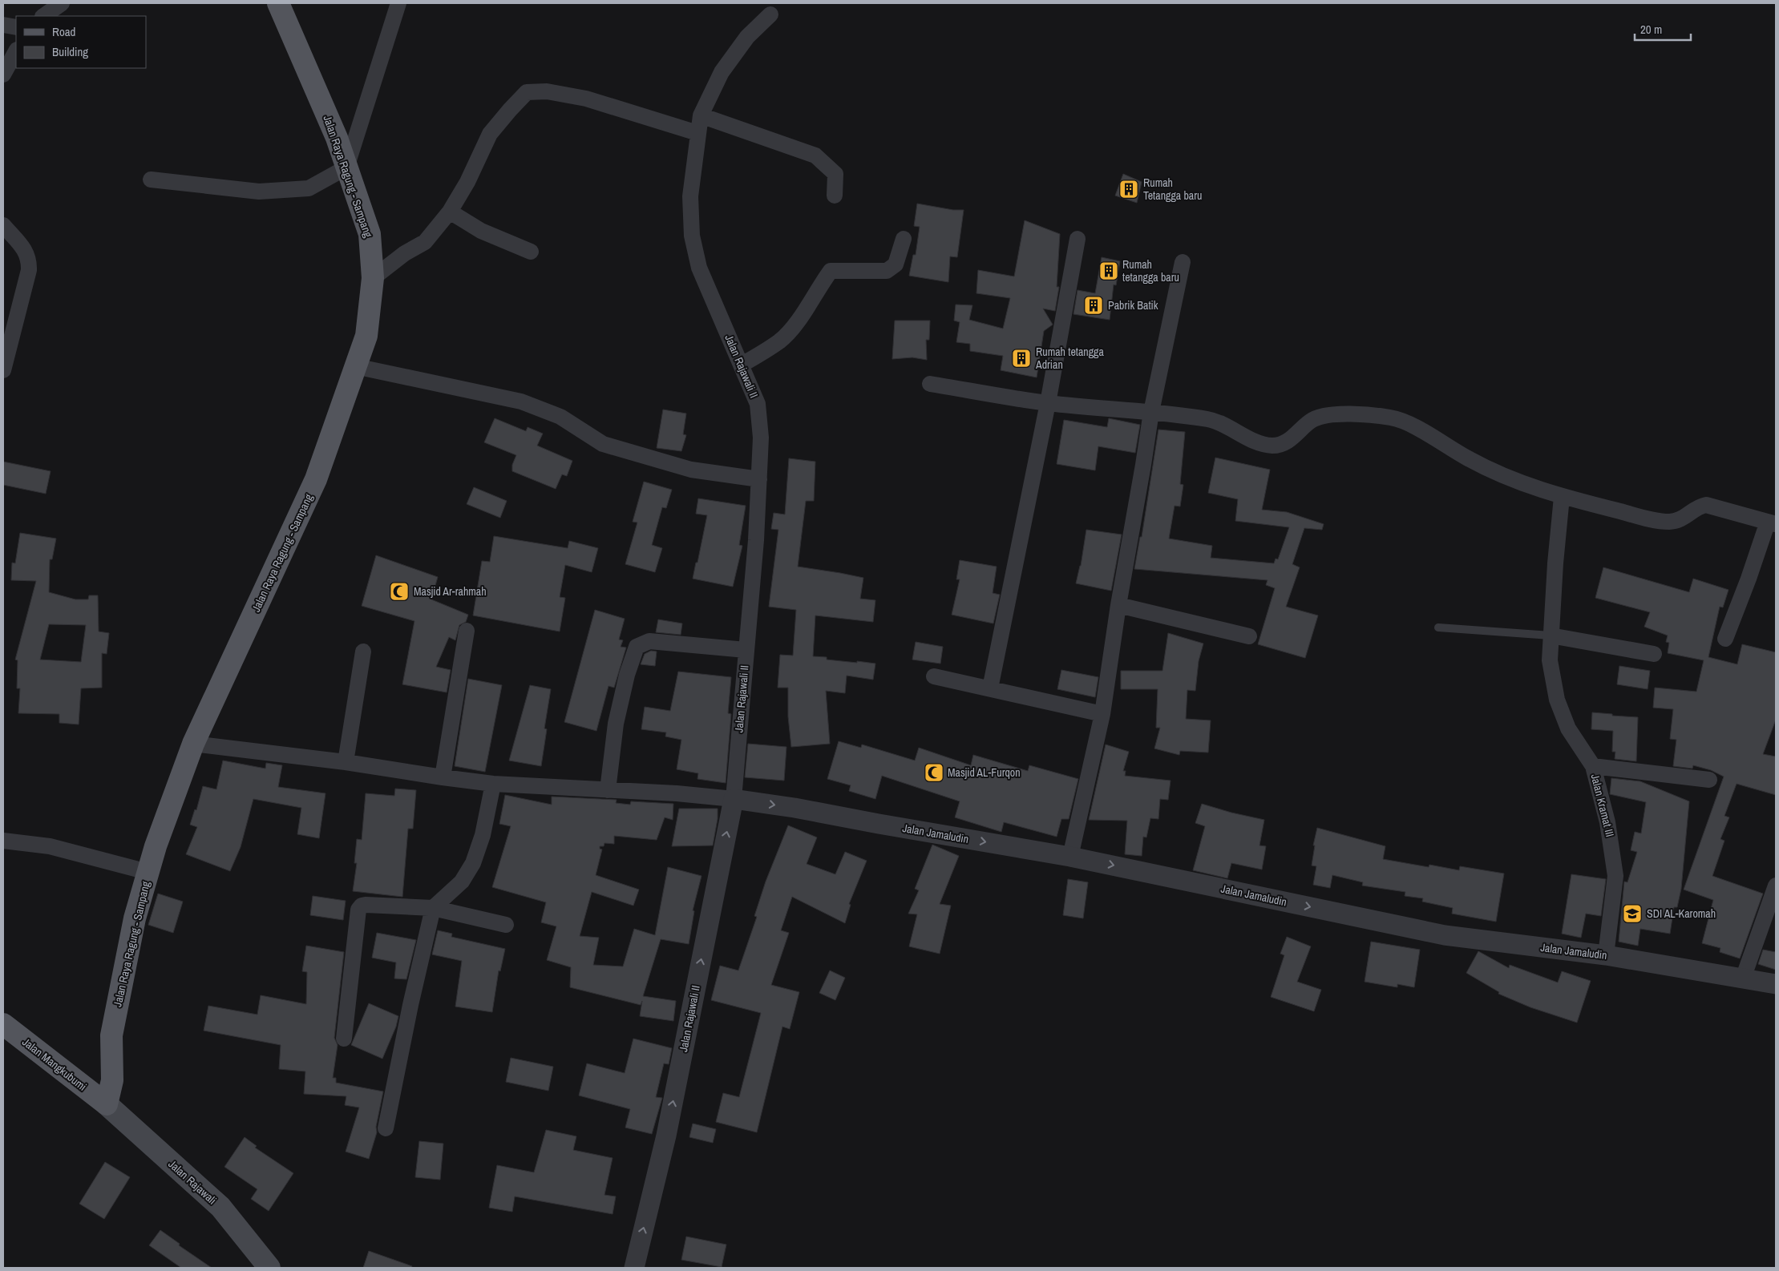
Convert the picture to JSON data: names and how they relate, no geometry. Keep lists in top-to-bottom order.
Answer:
{
  "streets": {
    "main road": ["Jalan Raya Ragung - Sampang", "Jalan Mangkubumi", "Jalan Rajawali"],
    "street": ["Jalan Rajawali II", "Jalan Kramat III", "Jalan Jamaludin"]
  },
  "crossings": [
    ["Jalan Raya Ragung - Sampang", "Jalan Mangkubumi"],
    ["Jalan Raya Ragung - Sampang", "Jalan Rajawali"],
    ["Jalan Rajawali II", "Jalan Jamaludin"],
    ["Jalan Kramat III", "Jalan Jamaludin"],
    ["Jalan Mangkubumi", "Jalan Rajawali"]
  ],
  "one_way": ["Jalan Rajawali II", "Jalan Jamaludin"],
  "places": {
    "building": [
      "Rumah Tetangga baru",
      "Rumah tetangga baru",
      "Pabrik Batik",
      "Rumah tetangga Adrian"
    ],
    "mosque": ["Masjid Ar-rahmah", "Masjid AL-Furqon"],
    "school or university": ["SDI AL-Karomah"]
  },
  "legend": ["Road", "Building"],
  "scale_bar": "20 m"
}
